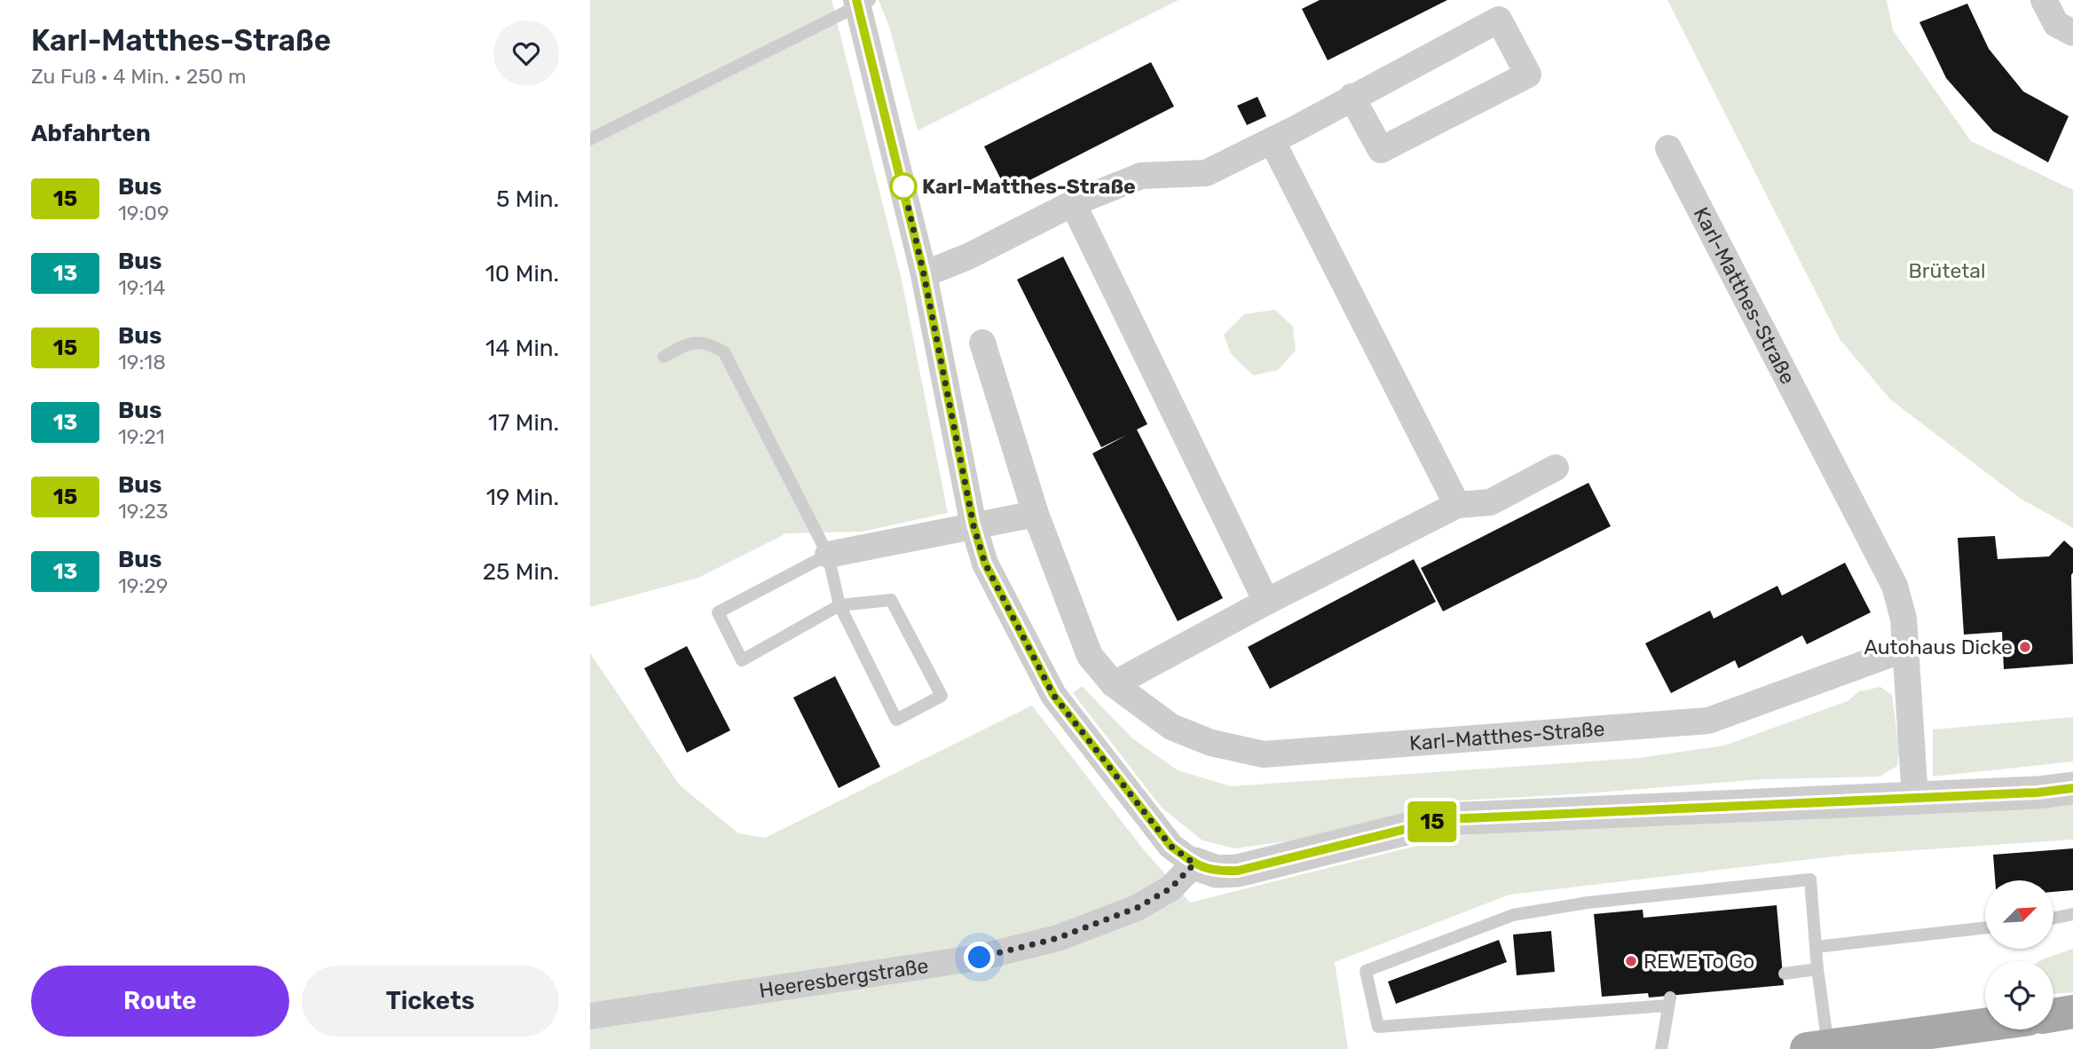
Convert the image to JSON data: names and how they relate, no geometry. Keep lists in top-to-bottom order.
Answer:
{
  "streets": {
    "street": ["Karl-Matthes-Straße", "Heeresbergstraße"]
  },
  "parks": ["Brütetal"],
  "places": ["Karl-Matthes-Straße", "Autohaus Dicke", "REWE To Go"],
  "lines": ["bus line 15"],
  "north": "top right",
  "page": {
    "heading": [
      ["Karl-Matthes-Straße", "Zu Fuß · 4 Min. · 250 m"],
      "Abfahrten"
    ],
    "on_map": "15",
    "list": [
      {
        "mark": "15",
        "name": "Bus",
        "note": "19:09",
        "value": "5 Min."
      },
      {
        "mark": "13",
        "name": "Bus",
        "note": "19:14",
        "value": "10 Min."
      },
      {
        "mark": "15",
        "name": "Bus",
        "note": "19:18",
        "value": "14 Min."
      },
      {
        "mark": "13",
        "name": "Bus",
        "note": "19:21",
        "value": "17 Min."
      },
      {
        "mark": "15",
        "name": "Bus",
        "note": "19:23",
        "value": "19 Min."
      },
      {
        "mark": "13",
        "name": "Bus",
        "note": "19:29",
        "value": "25 Min."
      }
    ],
    "buttons": ["Route", "Tickets"]
  }
}
